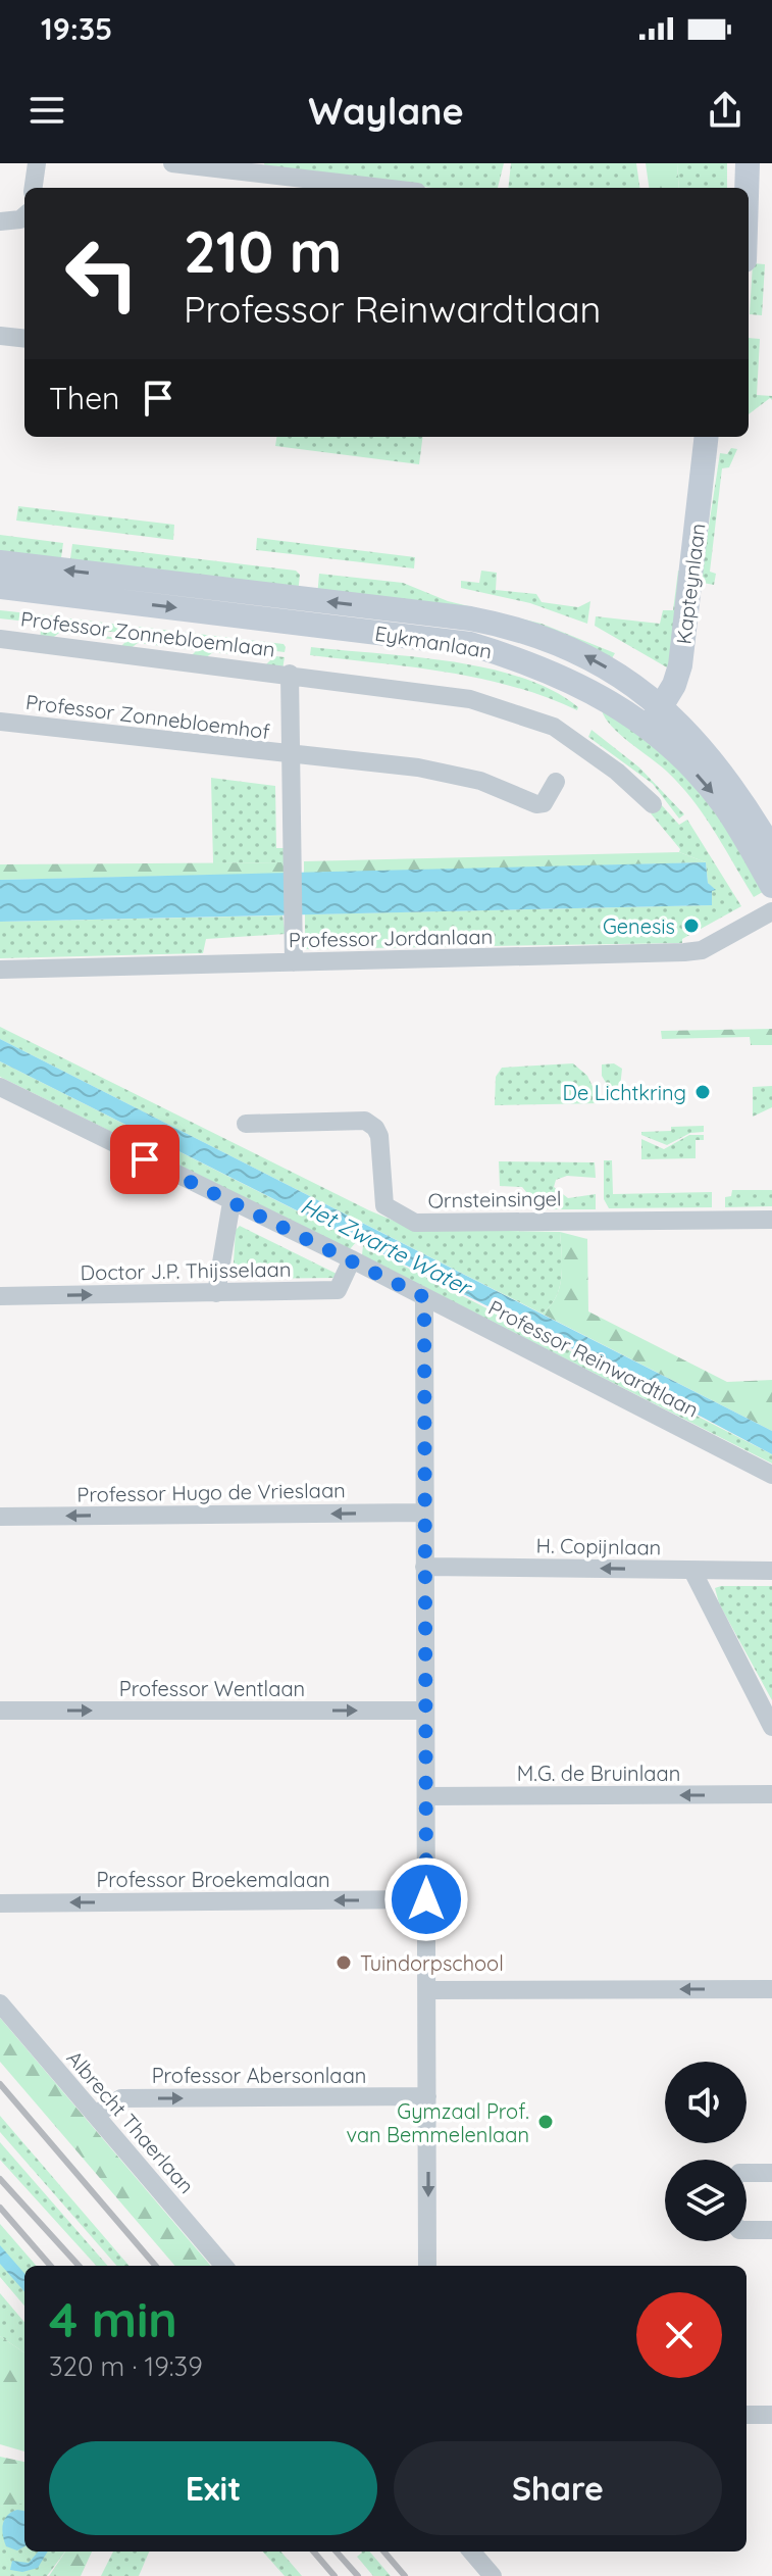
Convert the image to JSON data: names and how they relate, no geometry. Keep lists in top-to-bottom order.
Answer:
{
  "streets": {
    "main road": ["Kapteynlaan", "Eykmanlaan"],
    "street": [
      "Professor Zonnebloemlaan",
      "Professor Zonnebloemhof",
      "Professor Jordanlaan",
      "Ornsteinsingel",
      "Doctor J.P. Thijsselaan",
      "Professor Reinwardtlaan",
      "Professor Hugo de Vrieslaan",
      "H. Copijnlaan",
      "Professor Wentlaan",
      "M.G. de Bruinlaan",
      "Professor Broekemalaan",
      "Professor Abersonlaan",
      "Albrecht Thaerlaan"
    ]
  },
  "crossings": [
    ["Kapteynlaan", "Eykmanlaan"],
    ["Professor Zonnebloemlaan", "Professor Zonnebloemhof"],
    ["Professor Zonnebloemlaan", "Professor Jordanlaan"],
    ["Doctor J.P. Thijsselaan", "Professor Reinwardtlaan"],
    ["Professor Abersonlaan", "Albrecht Thaerlaan"]
  ],
  "one_way": [
    "Doctor J.P. Thijsselaan",
    "Professor Hugo de Vrieslaan",
    "H. Copijnlaan",
    "Professor Wentlaan",
    "M.G. de Bruinlaan",
    "Professor Broekemalaan",
    "Professor Abersonlaan"
  ],
  "water": ["Het Zwarte Water"],
  "places": [
    "Genesis",
    "De Lichtkring",
    "Tuindorpschool",
    "Gymzaal Prof. van Bemmelenlaan"
  ],
  "page": {
    "status": "19:35",
    "header": "Waylane",
    "turn": ["210 m", "Professor Reinwardtlaan"],
    "then": "Then",
    "heading": ["4 min", "320 m · 19:39"],
    "buttons": ["Exit", "Share"]
  }
}
